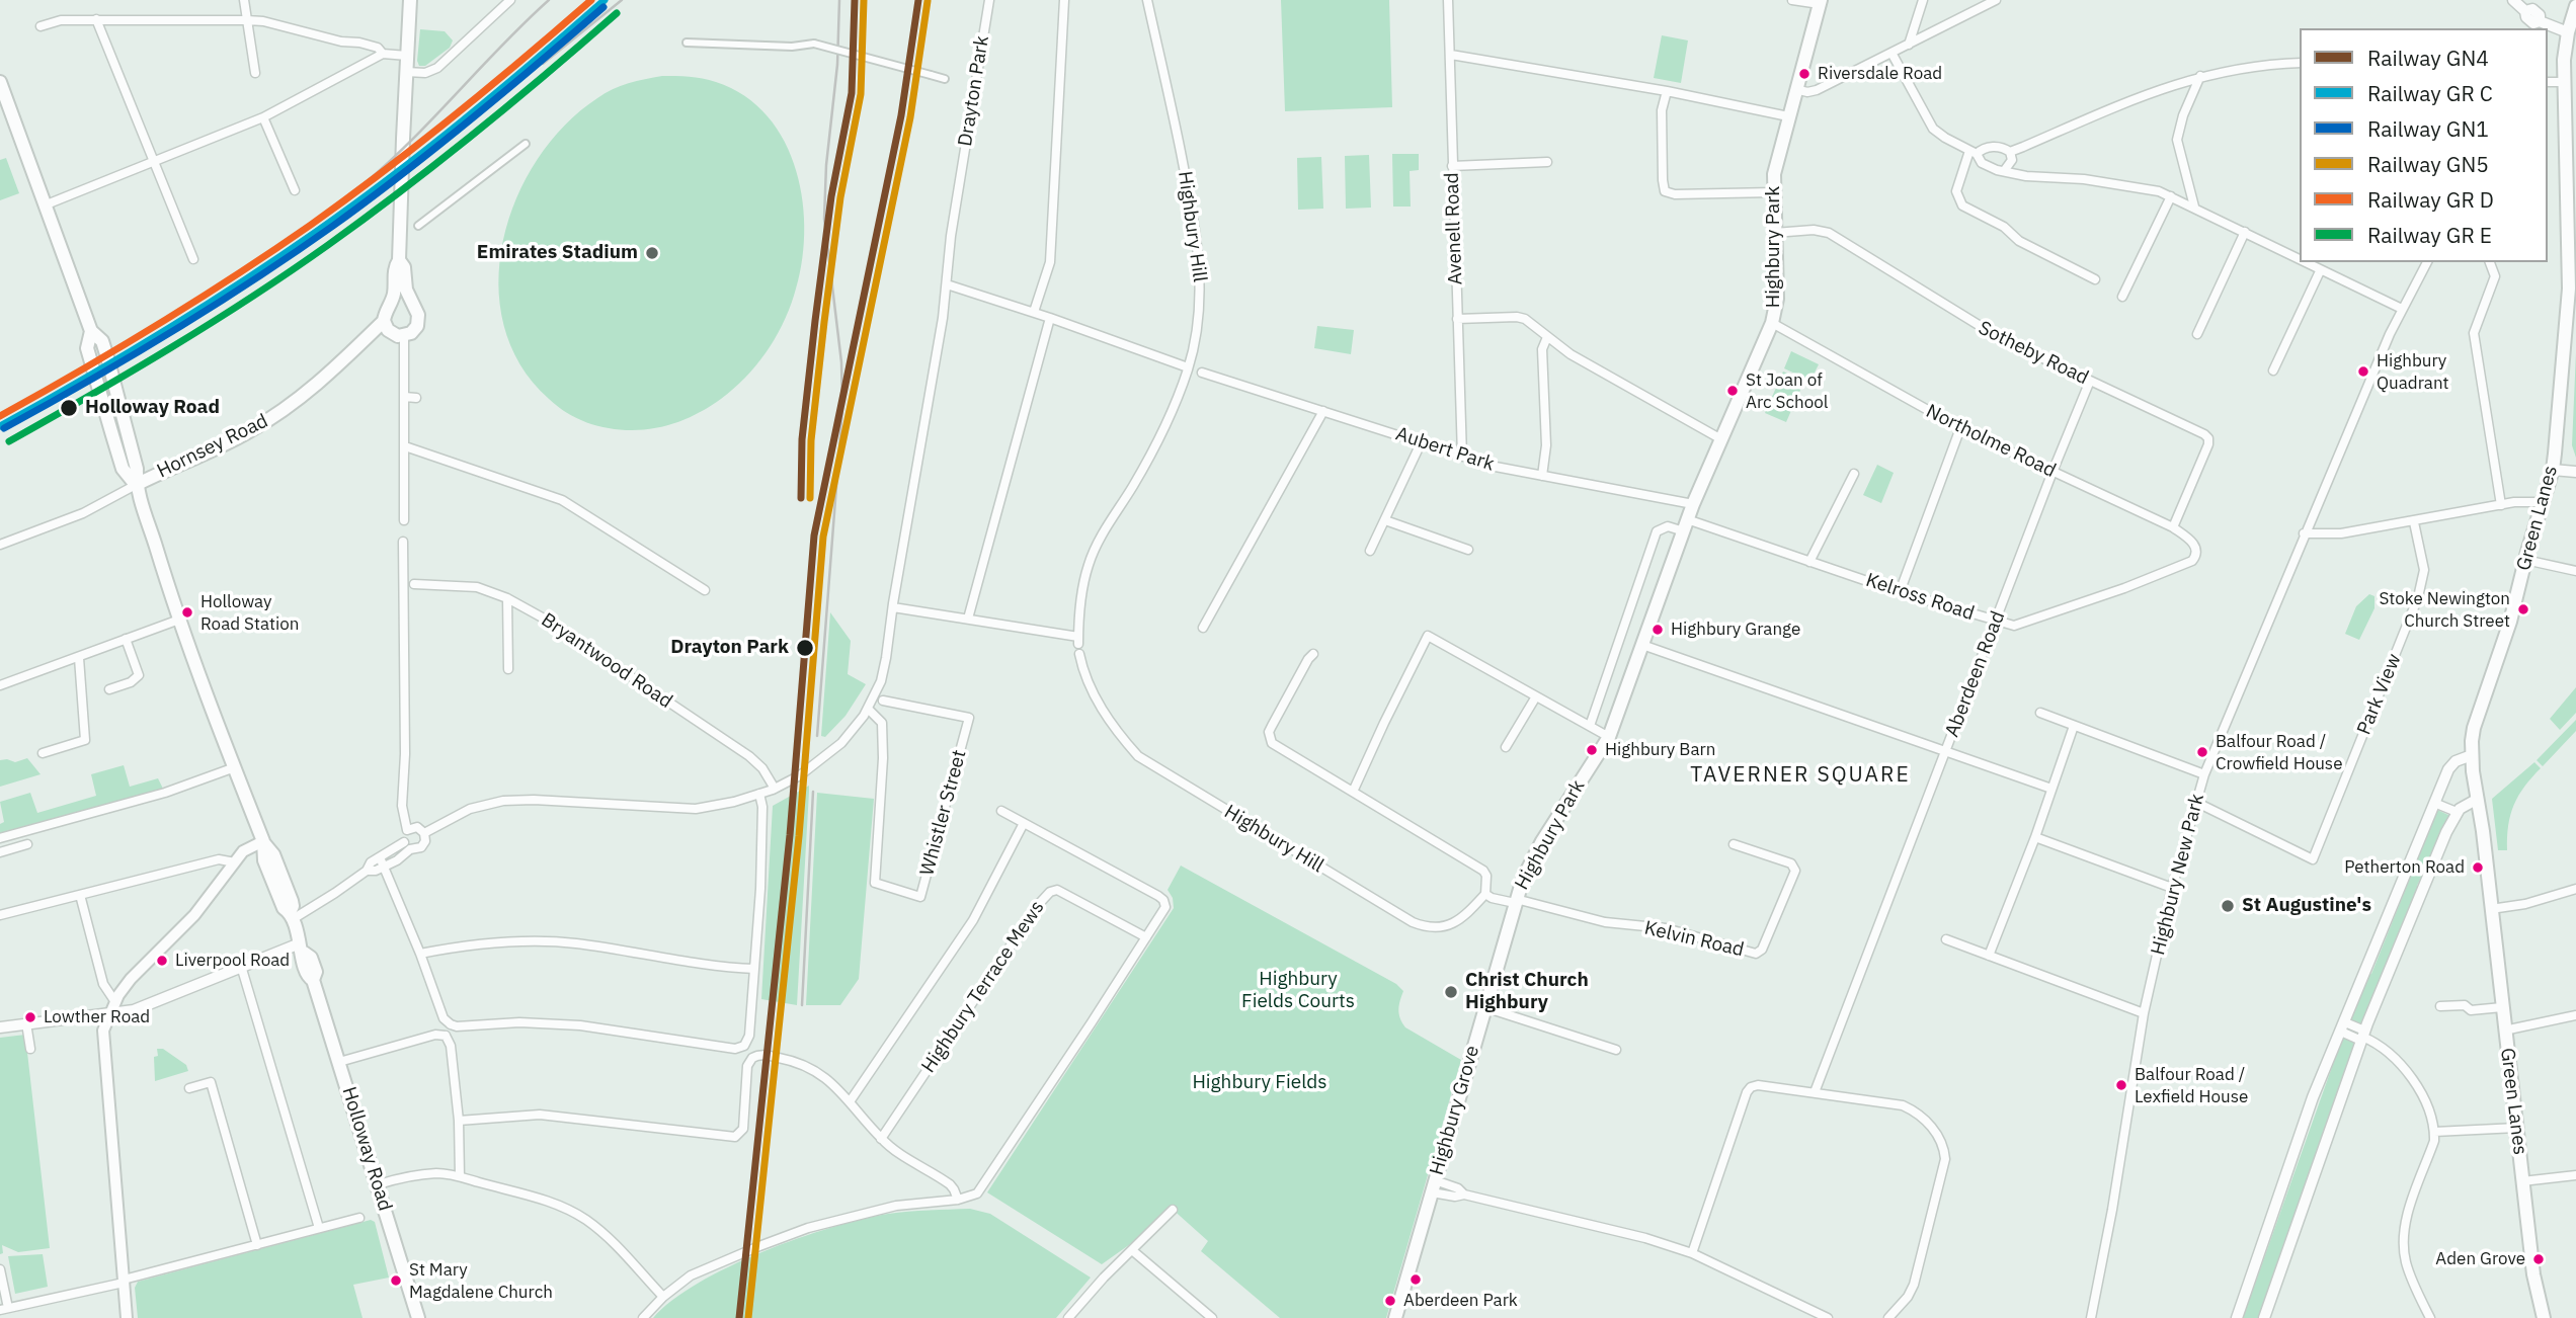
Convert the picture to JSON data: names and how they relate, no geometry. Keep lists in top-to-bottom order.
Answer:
{
  "streets": {
    "main road": [
      "Highbury Park",
      "Hornsey Road",
      "Green Lanes",
      "Highbury Grove",
      "Holloway Road"
    ],
    "street": [
      "Drayton Park",
      "Highbury Hill",
      "Avenell Road",
      "Sotheby Road",
      "Northolme Road",
      "Aubert Park",
      "Kelross Road",
      "Bryantwood Road",
      "Aberdeen Road",
      "Park View",
      "Whistler Street",
      "Highbury New Park",
      "Kelvin Road",
      "Highbury Terrace Mews"
    ]
  },
  "crossings": [
    ["Drayton Park", "Bryantwood Road"],
    ["Drayton Park", "Whistler Street"],
    ["Drayton Park", "Holloway Road"],
    ["Avenell Road", "Aubert Park"],
    ["Highbury Park", "Sotheby Road"],
    ["Highbury Park", "Northolme Road"],
    ["Highbury Park", "Aubert Park"],
    ["Highbury Park", "Kelross Road"],
    ["Highbury Park", "Kelvin Road"],
    ["Highbury Park", "Highbury Grove"],
    ["Sotheby Road", "Northolme Road"],
    ["Sotheby Road", "Aberdeen Road"],
    ["Northolme Road", "Kelross Road"],
    ["Northolme Road", "Aberdeen Road"],
    ["Hornsey Road", "Holloway Road"],
    ["Kelross Road", "Aberdeen Road"],
    ["Park View", "Highbury New Park"],
    ["Kelvin Road", "Highbury Grove"]
  ],
  "districts": ["TAVERNER SQUARE"],
  "parks": ["Highbury Fields Courts", "Highbury Fields"],
  "places": [
    "Riversdale Road",
    "Emirates Stadium",
    "Highbury Quadrant",
    "St Joan of Arc School",
    "Holloway Road",
    "Stoke Newington Church Street",
    "Holloway Road Station",
    "Highbury Grange",
    "Drayton Park",
    "Highbury Barn",
    "Balfour Road / Crowfield House",
    "Petherton Road",
    "St Augustine's",
    "Liverpool Road",
    "Christ Church Highbury",
    "Lowther Road",
    "Balfour Road / Lexfield House",
    "Aden Grove",
    "St Mary Magdalene Church",
    "Aberdeen Park"
  ],
  "lines": ["rail line GN4", "rail line GN5", "rail line GN1"],
  "legend": [
    "Railway GN4",
    "Railway GR C",
    "Railway GN1",
    "Railway GN5",
    "Railway GR D",
    "Railway GR E"
  ]
}
